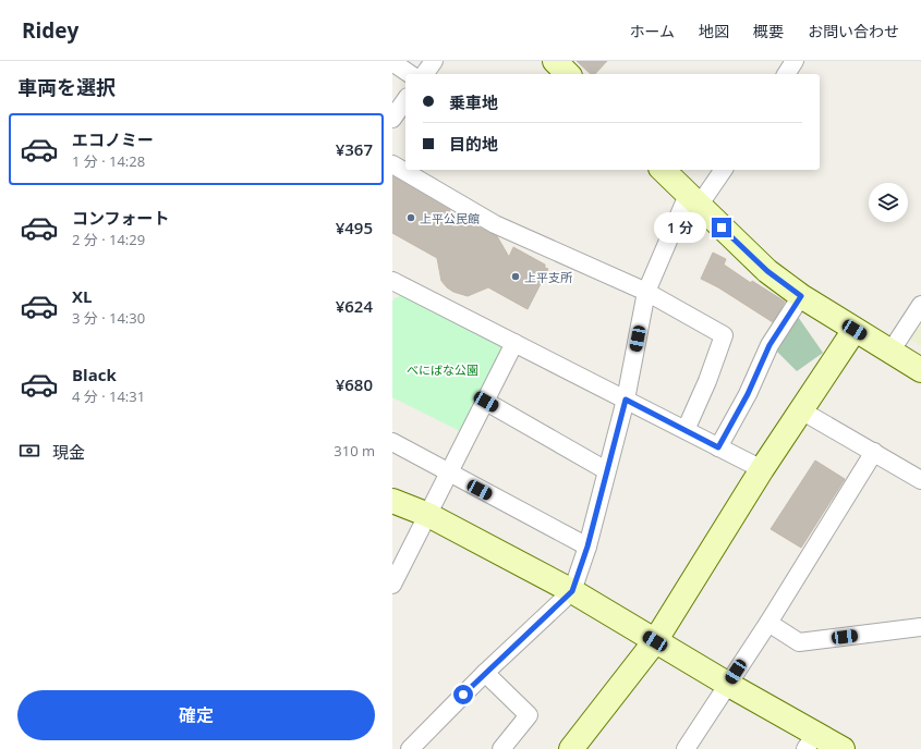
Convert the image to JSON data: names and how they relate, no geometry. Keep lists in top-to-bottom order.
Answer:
{
  "parks": ["べにばな公園"],
  "places": ["上平公民館", "上平支所"],
  "page": {
    "header": "Ridey",
    "nav": [
      "ホーム",
      "地図",
      "概要",
      "お問い合わせ"
    ],
    "heading": "車両を選択",
    "banner": ["乗車地", "目的地"],
    "list": [
      {
        "name": "エコノミー",
        "note": "1 分 · 14:28",
        "value": "¥367"
      },
      {
        "name": "コンフォート",
        "note": "2 分 · 14:29",
        "value": "¥495"
      },
      {
        "name": "XL",
        "note": "3 分 · 14:30",
        "value": "¥624"
      },
      {
        "name": "Black",
        "note": "4 分 · 14:31",
        "value": "¥680"
      }
    ],
    "bubble": "1 分",
    "pay": ["現金", "310 m"],
    "buttons": "確定"
  }
}
